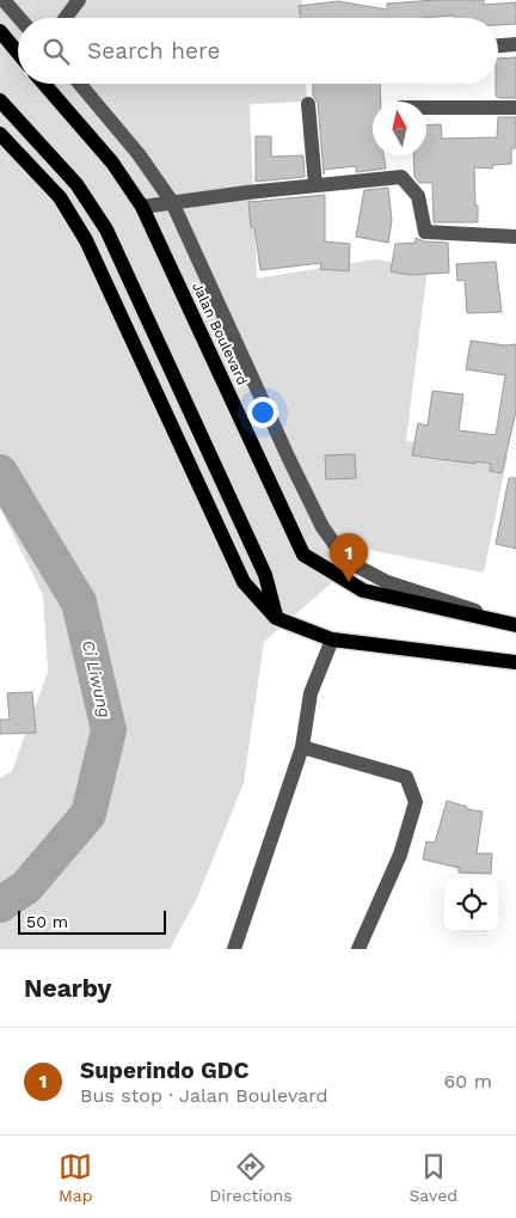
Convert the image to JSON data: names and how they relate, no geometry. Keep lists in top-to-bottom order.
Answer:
{
  "streets": {
    "main road": ["Jalan Boulevard"]
  },
  "water": ["Ci Liwung"],
  "scale_bar": "50 m",
  "north": "top",
  "page": {
    "search": "Search here",
    "pins": "1",
    "scale": "50 m",
    "heading": "Nearby",
    "list": [
      {
        "mark": "1",
        "name": "Superindo GDC",
        "note": "Bus stop · Jalan Boulevard",
        "value": "60 m"
      }
    ],
    "nav": ["Map", "Directions", "Saved"]
  }
}
